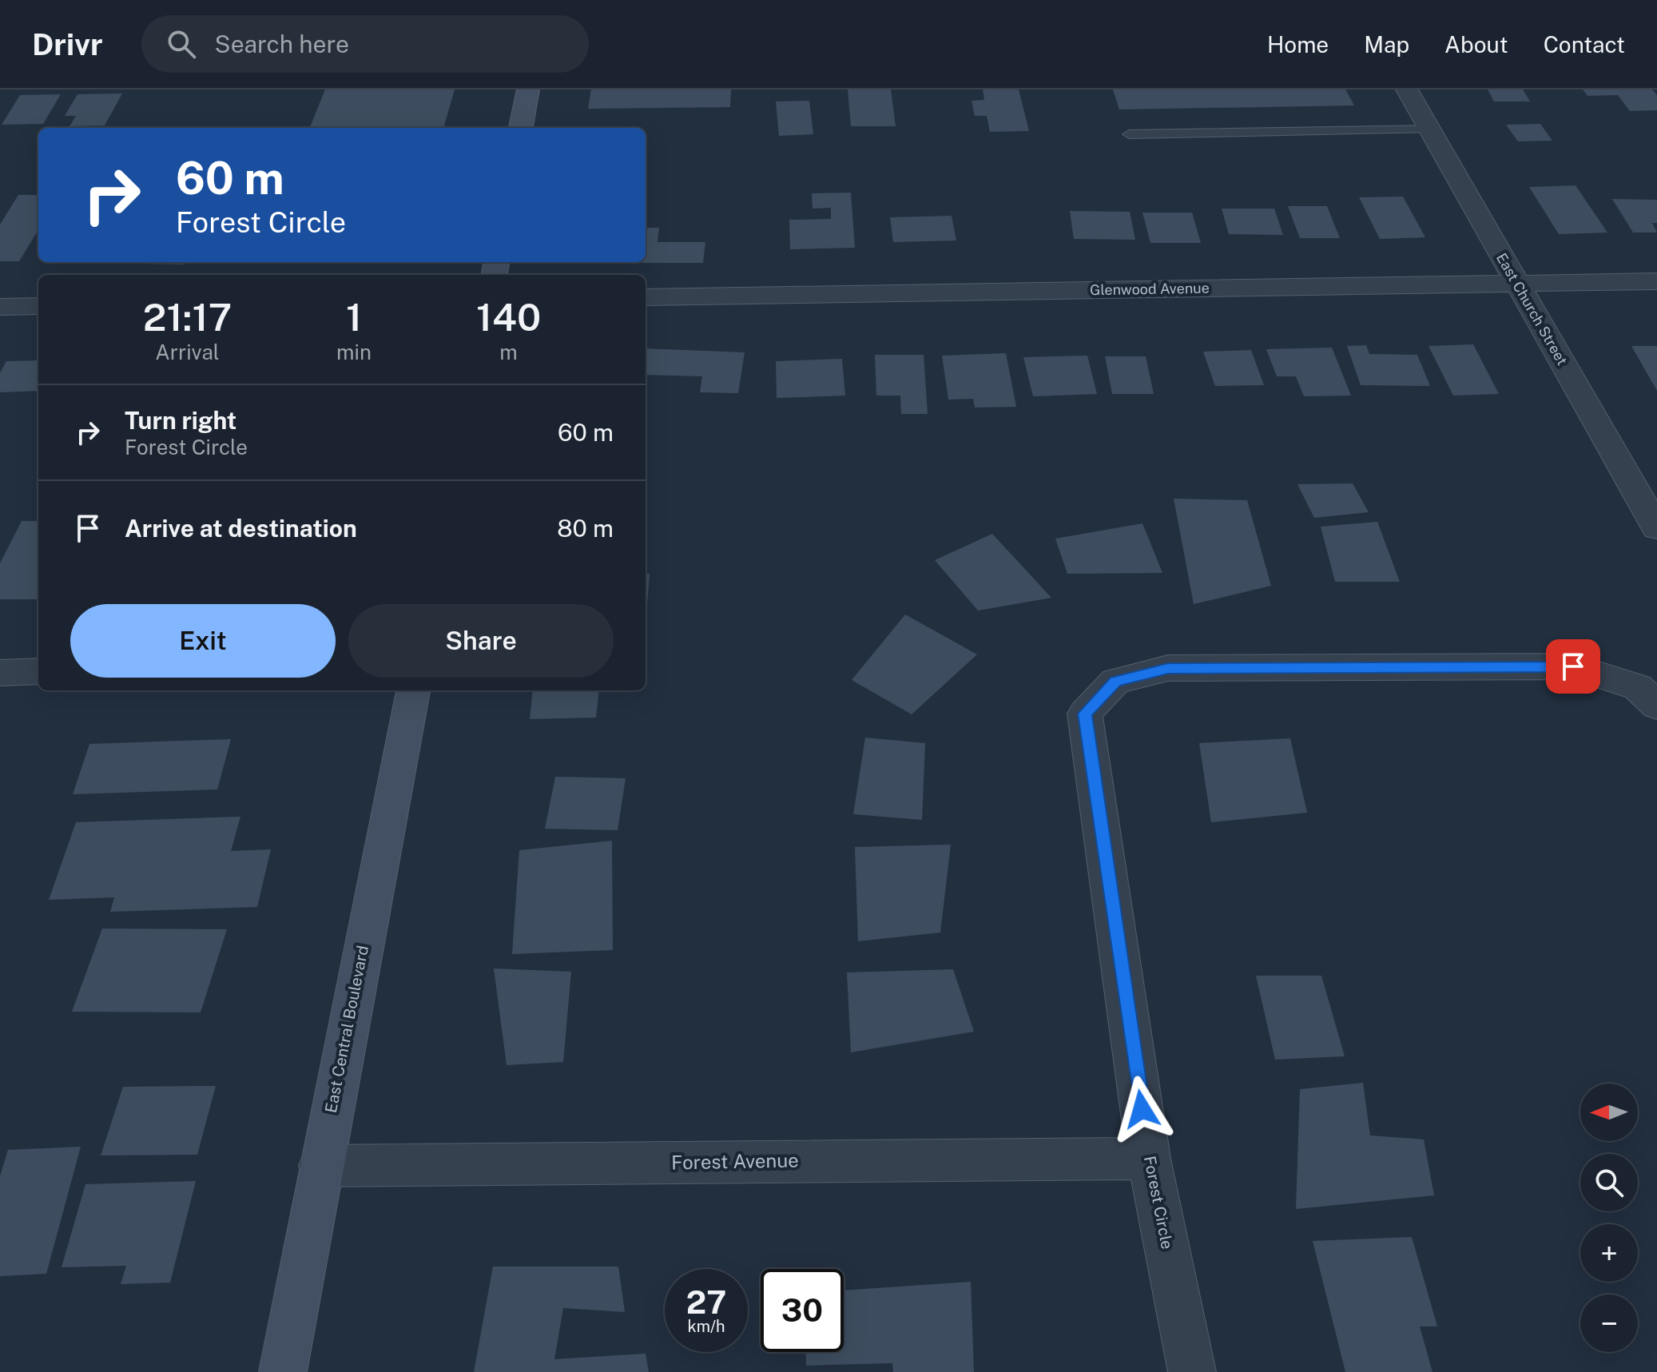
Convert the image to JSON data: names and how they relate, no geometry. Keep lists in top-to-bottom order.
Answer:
{
  "streets": {
    "street": [
      "Glenwood Avenue",
      "East Church Street",
      "East Central Boulevard",
      "Forest Avenue",
      "Forest Circle"
    ]
  },
  "crossings": [
    ["Glenwood Avenue", "East Church Street"],
    ["East Central Boulevard", "Forest Avenue"],
    ["Forest Avenue", "Forest Circle"]
  ],
  "north": "left",
  "page": {
    "header": "Drivr",
    "search": "Search here",
    "nav": [
      "Home",
      "Map",
      "About",
      "Contact"
    ],
    "turn": ["60 m", "Forest Circle"],
    "eta": [
      "21:17",
      "Arrival",
      "1",
      "min",
      "140",
      "m"
    ],
    "list": [
      {
        "name": "Turn right",
        "note": "Forest Circle",
        "value": "60 m"
      },
      {
        "name": "Arrive at destination",
        "value": "80 m"
      }
    ],
    "buttons": ["Exit", "Share"],
    "map_buttons": ["+", "−"],
    "speed": "27 km/h",
    "limit": "30"
  }
}
